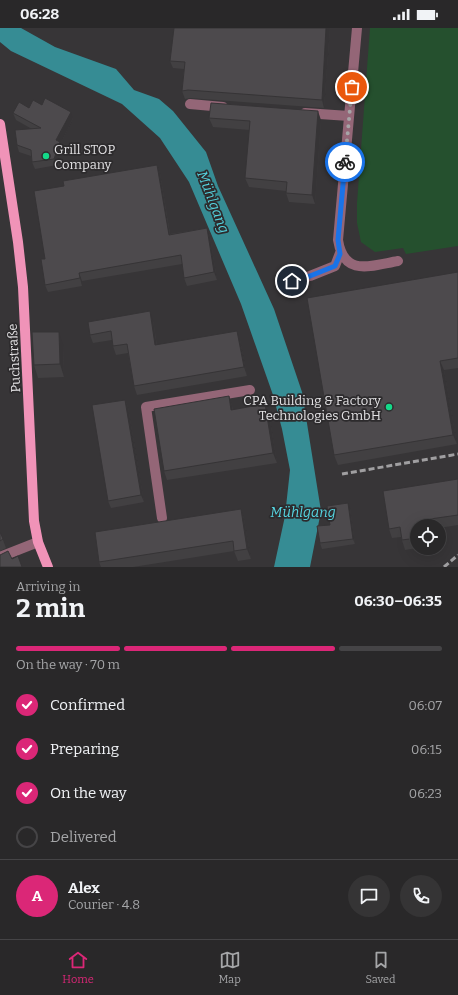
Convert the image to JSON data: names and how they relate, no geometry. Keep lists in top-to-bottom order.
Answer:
{
  "streets": {
    "main road": ["Puchstraße"]
  },
  "water": ["Mühlgang"],
  "places": ["Grill STOP Company", "CPA Building & Factory Technologies GmbH"],
  "page": {
    "status": "06:28",
    "heading": ["2 min", "Arriving in", "06:30–06:35"],
    "panel": ["Alex", "Courier · 4.8"],
    "bar": "On the way · 70 m",
    "list": [
      ["Confirmed", "06:07"],
      ["Preparing", "06:15"],
      ["On the way", "06:23"],
      "Delivered"
    ],
    "round": "A",
    "tabs": ["Home", "Map", "Saved"]
  }
}
